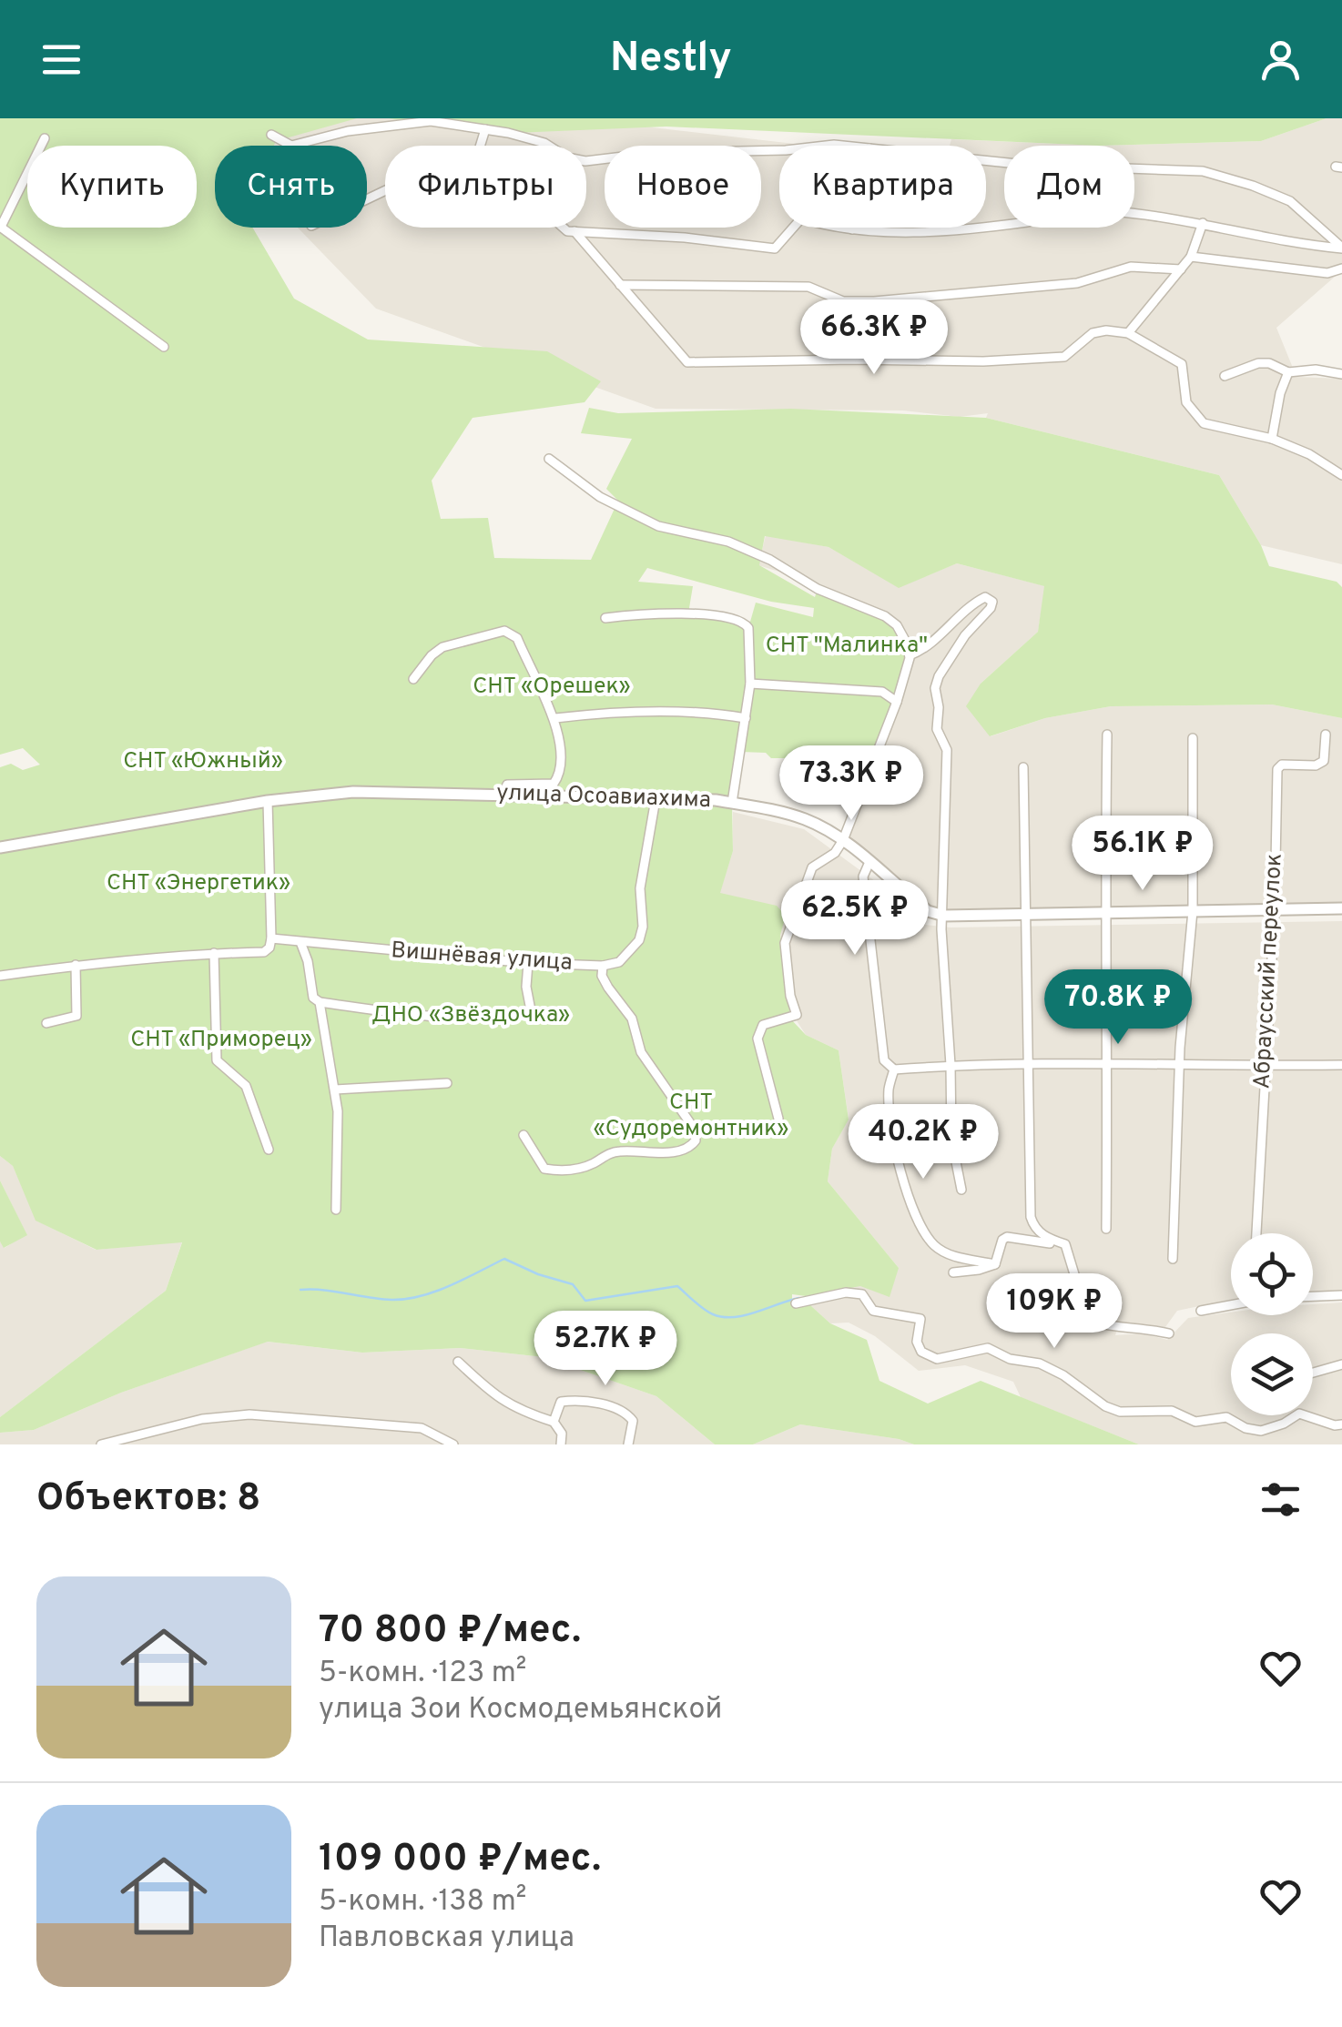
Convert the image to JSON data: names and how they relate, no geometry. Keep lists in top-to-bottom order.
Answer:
{
  "streets": {
    "street": ["улица Осоавиахима", "Вишнёвая улица", "Абраусский переулок"]
  },
  "crossings": [
    ["улица Осоавиахима", "Вишнёвая улица"]
  ],
  "parks": [
    "СНТ \"Малинка\"",
    "СНТ «Орешек»",
    "СНТ «Южный»",
    "СНТ «Энергетик»",
    "ДНО «Звёздочка»",
    "СНТ «Приморец»",
    "СНТ «Судоремонтник»"
  ],
  "page": {
    "header": "Nestly",
    "chip": [
      "Купить",
      "Снять",
      "Фильтры",
      "Новое",
      "Квартира",
      "Дом"
    ],
    "price": [
      "66.3K ₽",
      "73.3K ₽",
      "56.1K ₽",
      "62.5K ₽",
      "70.8K ₽",
      "40.2K ₽",
      "109K ₽",
      "52.7K ₽"
    ],
    "heading": "Объектов: 8",
    "list": [
      {
        "name": "70 800 ₽/мес.",
        "note": "5-комн. · 123 m² · улица Зои Космодемьянской"
      },
      {
        "name": "109 000 ₽/мес.",
        "note": "5-комн. · 138 m² · Павловская улица"
      }
    ]
  }
}
